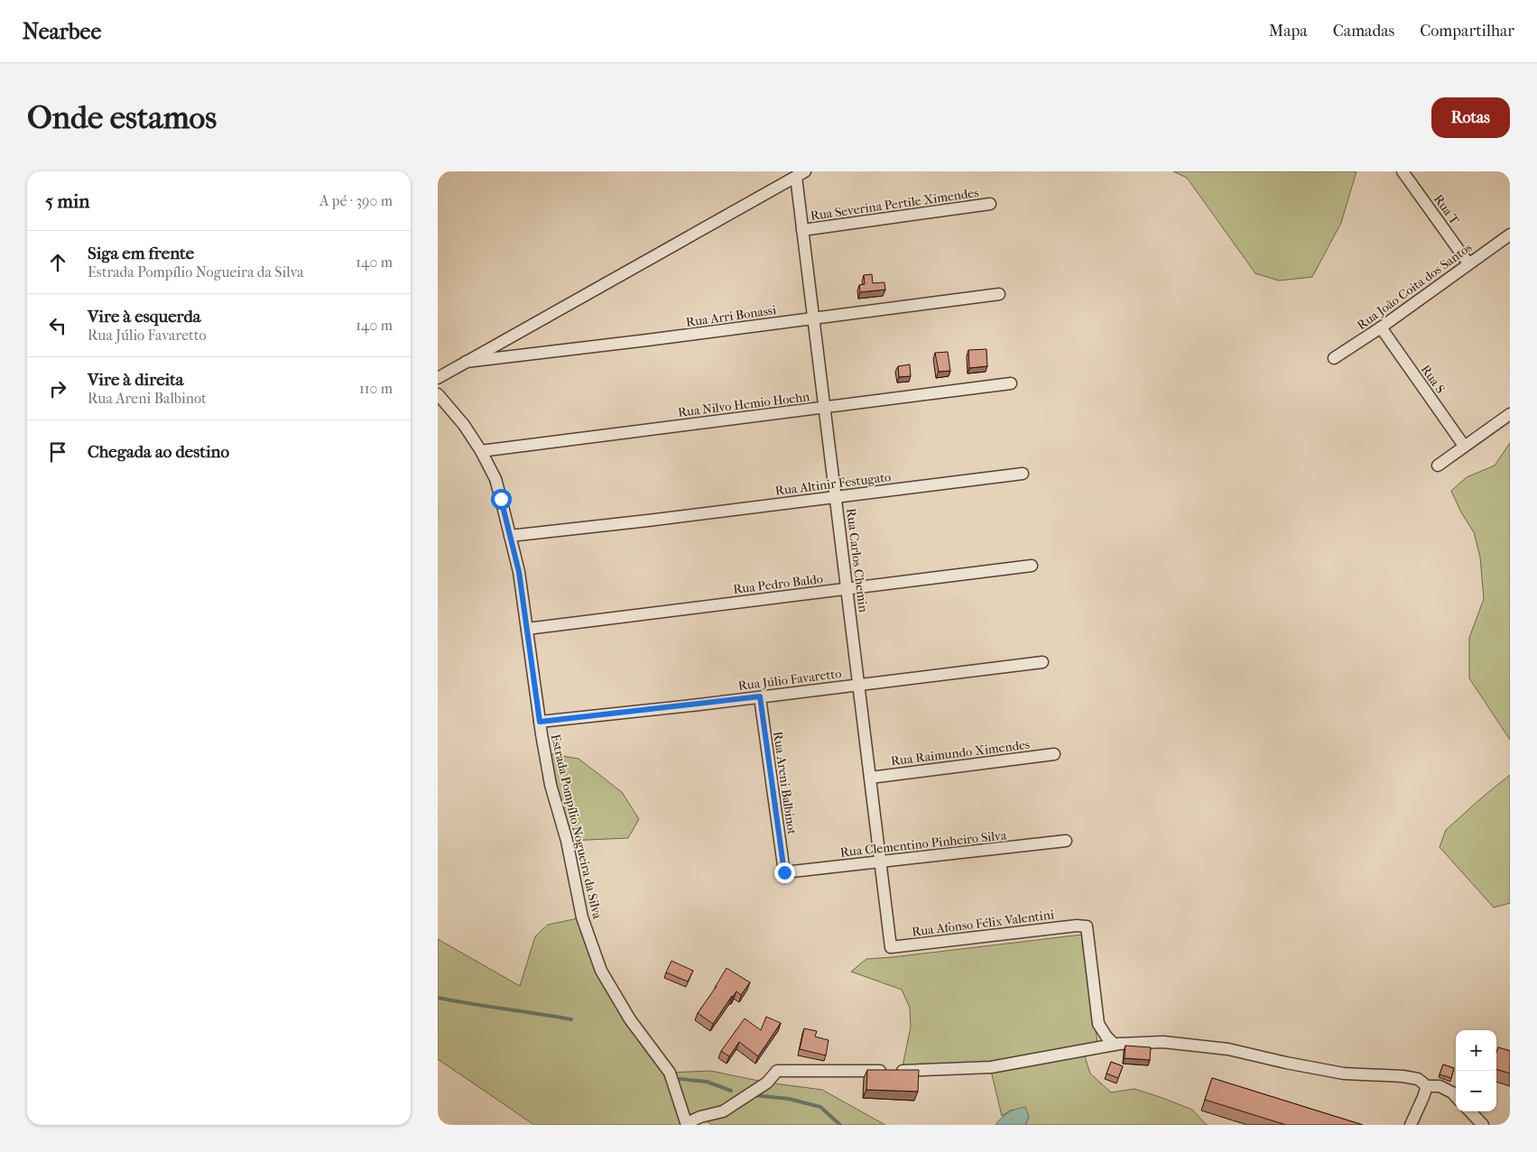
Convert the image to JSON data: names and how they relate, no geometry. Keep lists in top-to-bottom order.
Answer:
{
  "streets": {
    "street": [
      "Rua Severina Pertile Ximendes",
      "Rua T",
      "Rua João Coita dos Santos",
      "Rua Arri Bonassi",
      "Rua S",
      "Rua Nilvo Hemio Hoehn",
      "Rua Altinir Festugato",
      "Rua Carlos Chemin",
      "Rua Pedro Baldo",
      "Rua Júlio Favaretto",
      "Rua Raimundo Ximendes",
      "Rua Areni Balbinot",
      "Estrada Pompílio Nogueira da Silva",
      "Rua Clementino Pinheiro Silva",
      "Rua Afonso Félix Valentini"
    ]
  },
  "crossings": [
    ["Rua Severina Pertile Ximendes", "Rua Carlos Chemin"],
    ["Rua T", "Rua João Coita dos Santos"],
    ["Rua João Coita dos Santos", "Rua S"],
    ["Rua Arri Bonassi", "Rua Carlos Chemin"],
    ["Rua Nilvo Hemio Hoehn", "Rua Carlos Chemin"],
    ["Rua Nilvo Hemio Hoehn", "Estrada Pompílio Nogueira da Silva"],
    ["Rua Altinir Festugato", "Rua Carlos Chemin"],
    ["Rua Altinir Festugato", "Estrada Pompílio Nogueira da Silva"],
    ["Rua Carlos Chemin", "Rua Pedro Baldo"],
    ["Rua Carlos Chemin", "Rua Júlio Favaretto"],
    ["Rua Carlos Chemin", "Rua Raimundo Ximendes"],
    ["Rua Carlos Chemin", "Rua Clementino Pinheiro Silva"],
    ["Rua Carlos Chemin", "Rua Afonso Félix Valentini"],
    ["Rua Pedro Baldo", "Estrada Pompílio Nogueira da Silva"],
    ["Rua Júlio Favaretto", "Rua Areni Balbinot"],
    ["Rua Júlio Favaretto", "Estrada Pompílio Nogueira da Silva"],
    ["Rua Areni Balbinot", "Rua Clementino Pinheiro Silva"]
  ],
  "page": {
    "header": "Nearbee",
    "nav": ["Mapa", "Camadas", "Compartilhar"],
    "buttons": "Rotas",
    "title": "Onde estamos",
    "heading": ["5 min", "A pé · 390 m"],
    "list": [
      ["Siga em frente", "Estrada Pompílio Nogueira da Silva", "140 m"],
      ["Vire à esquerda", "Rua Júlio Favaretto", "140 m"],
      ["Vire à direita", "Rua Areni Balbinot", "110 m"],
      "Chegada ao destino"
    ],
    "map_buttons": ["+", "−"]
  }
}
